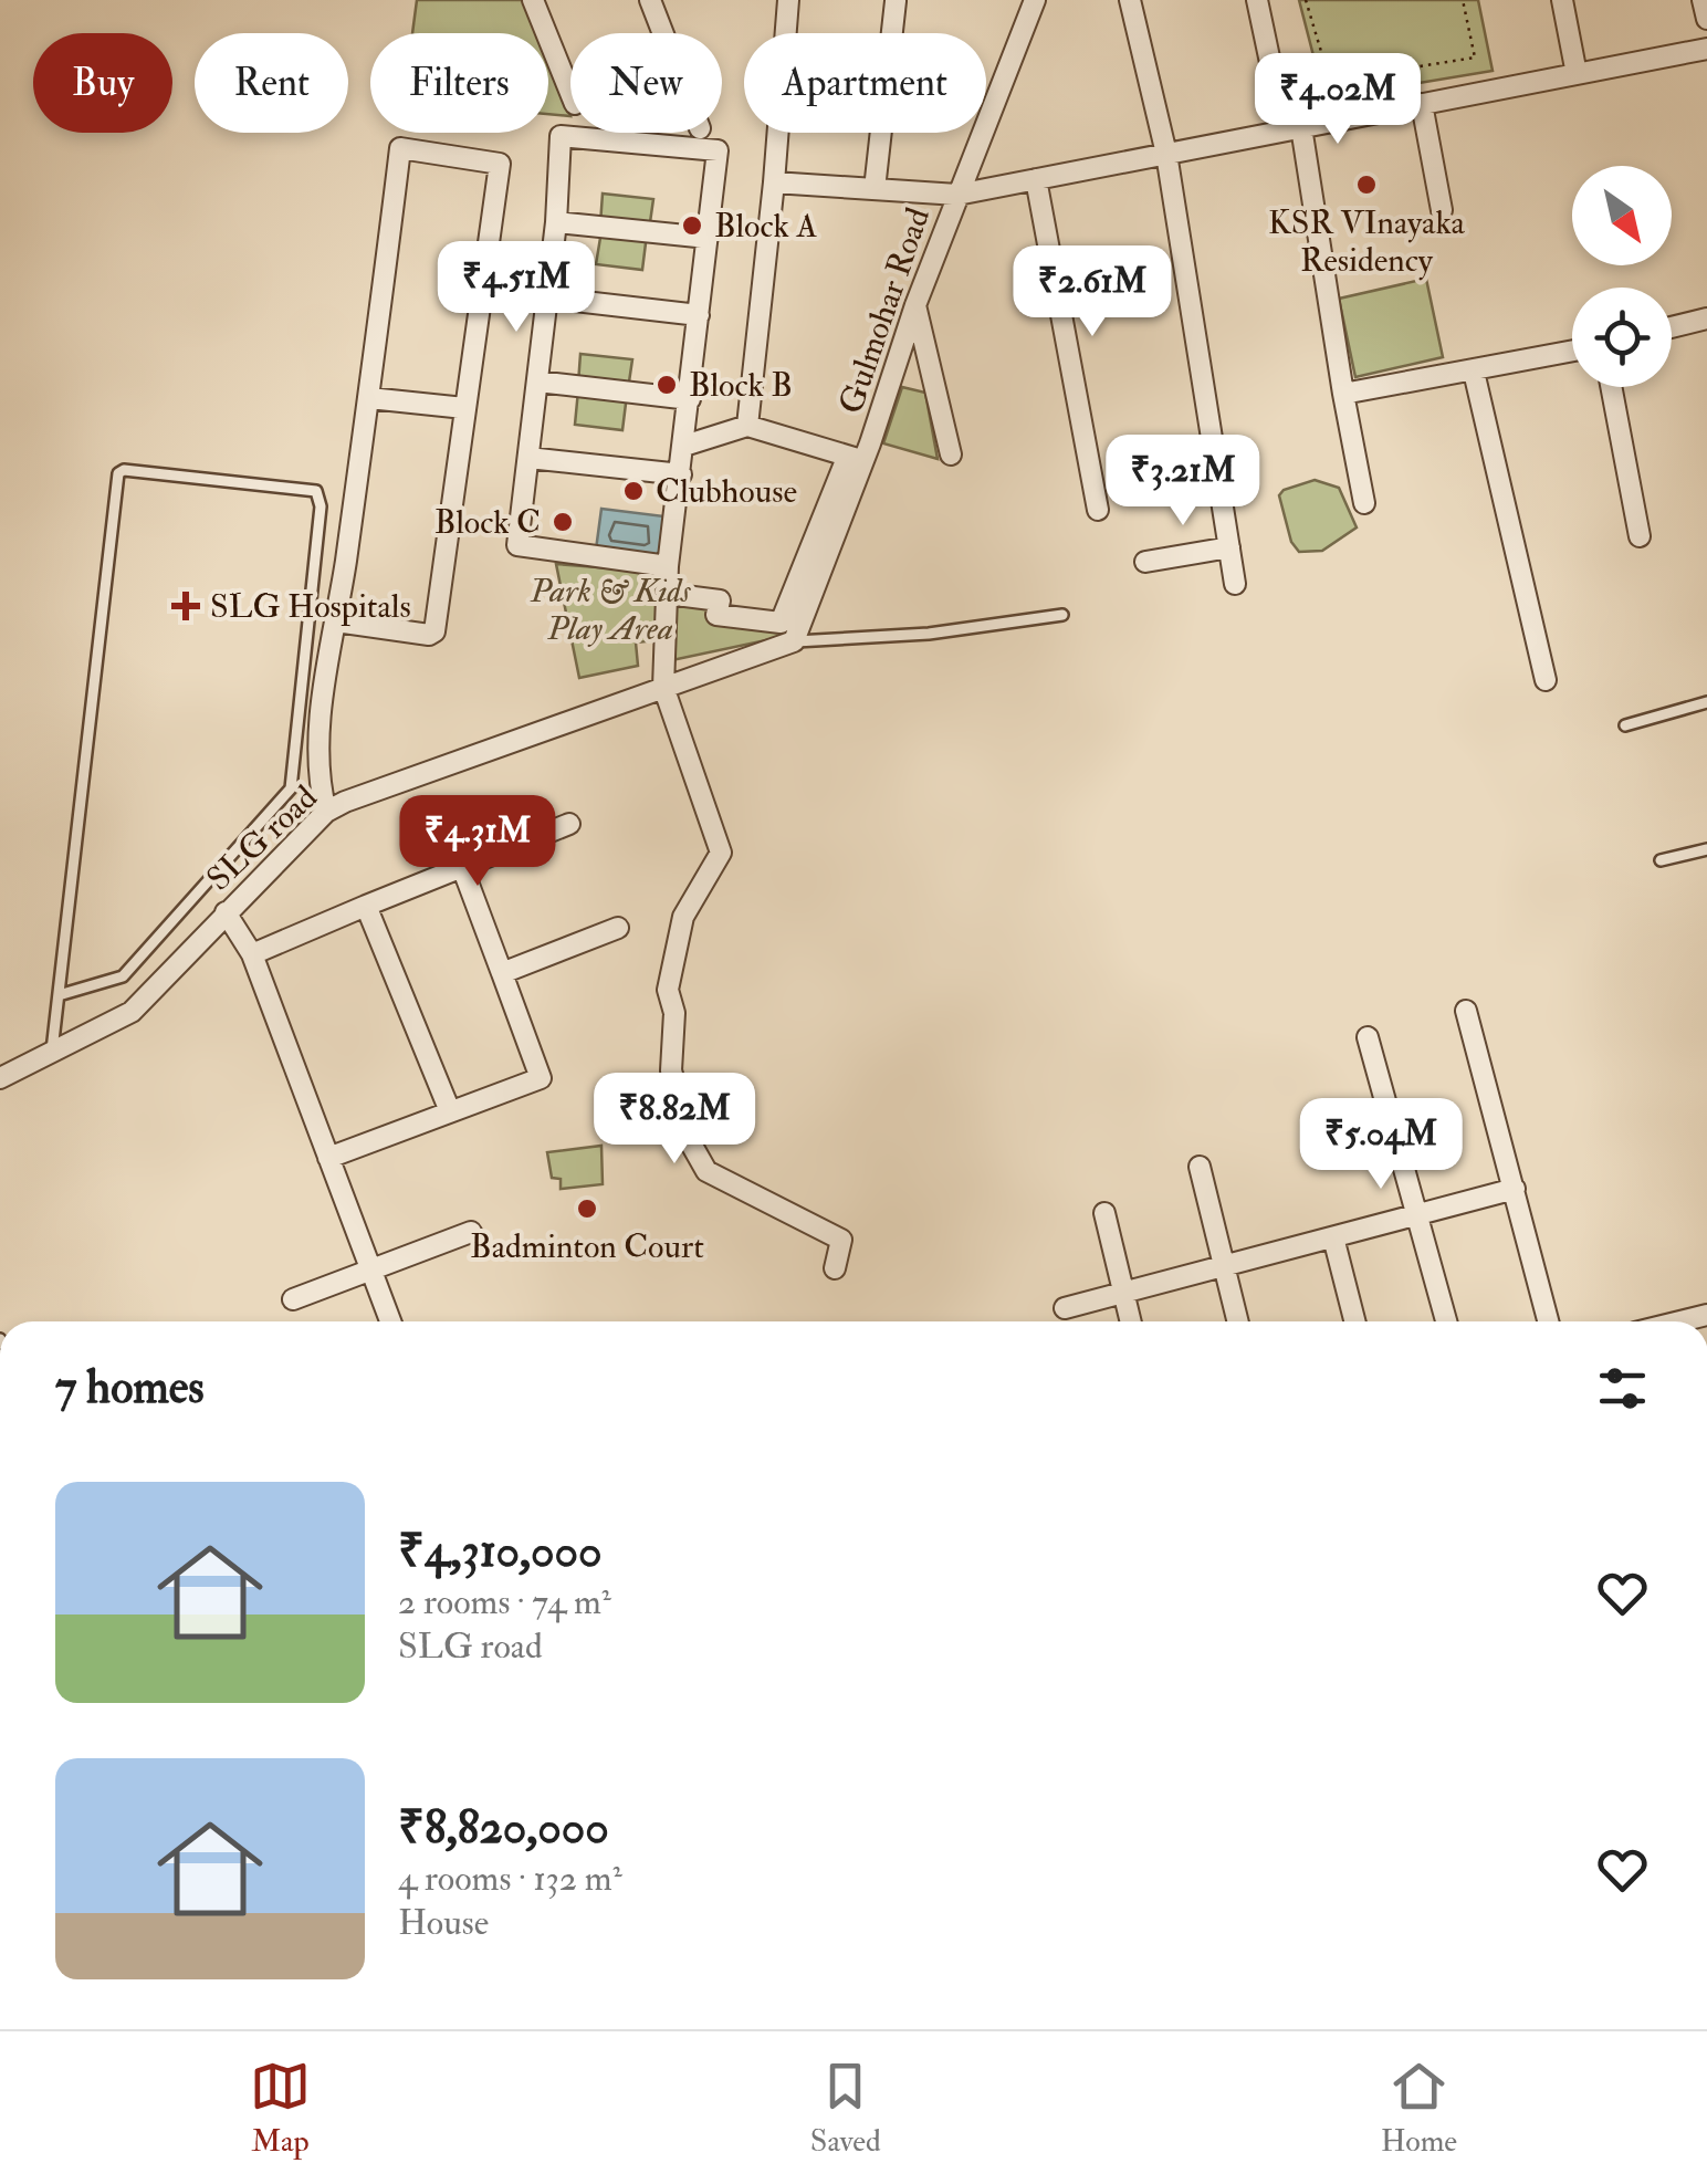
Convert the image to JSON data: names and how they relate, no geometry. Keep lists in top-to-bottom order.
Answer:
{
  "streets": {
    "street": ["Gulmohar Road", "SLG road"]
  },
  "crossings": [
    ["Gulmohar Road", "SLG road"]
  ],
  "parks": ["Park & Kids Play Area"],
  "places": {
    "other": [
      "KSR VInayaka Residency",
      "Block A",
      "Block B",
      "Clubhouse",
      "Block C",
      "Badminton Court"
    ],
    "health": ["SLG Hospitals"]
  },
  "north": "bottom right",
  "page": {
    "chip": [
      "Buy",
      "Rent",
      "Filters",
      "New",
      "Apartment"
    ],
    "price": [
      "₹4.02M",
      "₹4.51M",
      "₹2.61M",
      "₹3.21M",
      "₹4.31M",
      "₹8.82M",
      "₹5.04M"
    ],
    "heading": "7 homes",
    "list": [
      {
        "name": "₹4,310,000",
        "note": "2 rooms · 74 m² · SLG road"
      },
      {
        "name": "₹8,820,000",
        "note": "4 rooms · 132 m² · House"
      }
    ],
    "tabs": ["Map", "Saved", "Home"]
  }
}
